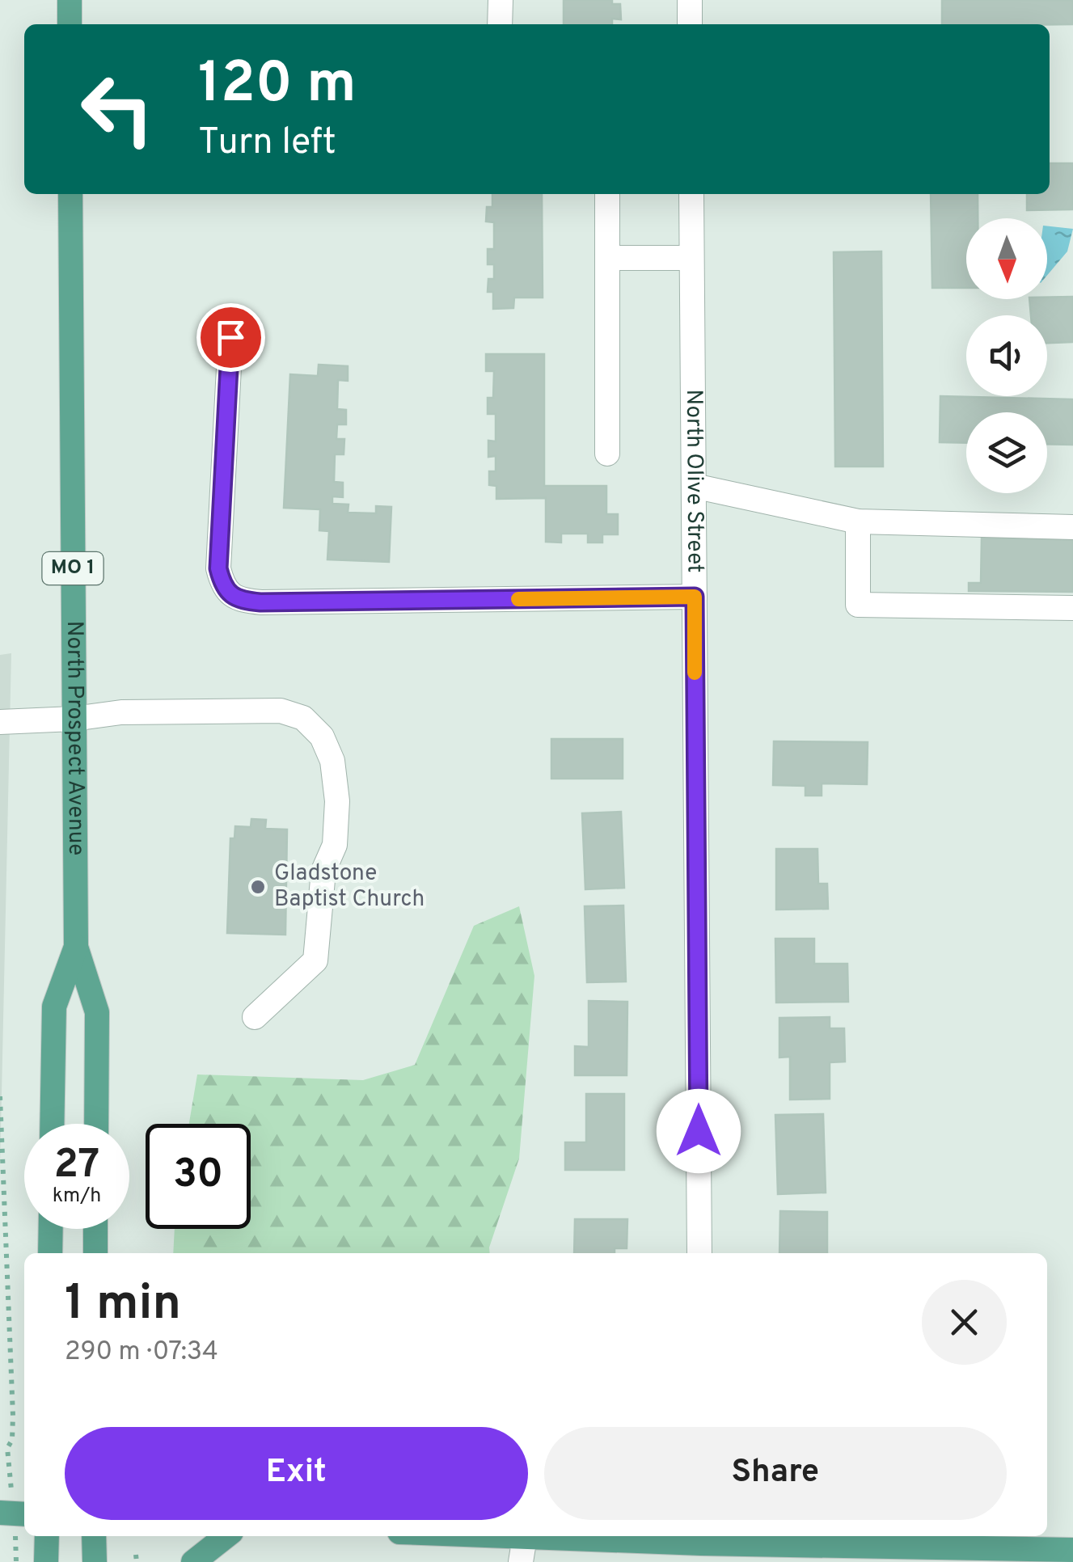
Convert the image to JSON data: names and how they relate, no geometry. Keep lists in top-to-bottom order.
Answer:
{
  "streets": {
    "main road": ["MO 1", "North Prospect Avenue"],
    "street": ["North Olive Street"]
  },
  "places": ["Gladstone Baptist Church"],
  "north": "bottom",
  "page": {
    "turn": ["120 m", "Turn left"],
    "speed": "27 km/h",
    "limit": "30",
    "heading": ["1 min", "290 m · 07:34"],
    "buttons": ["Exit", "Share"]
  }
}
